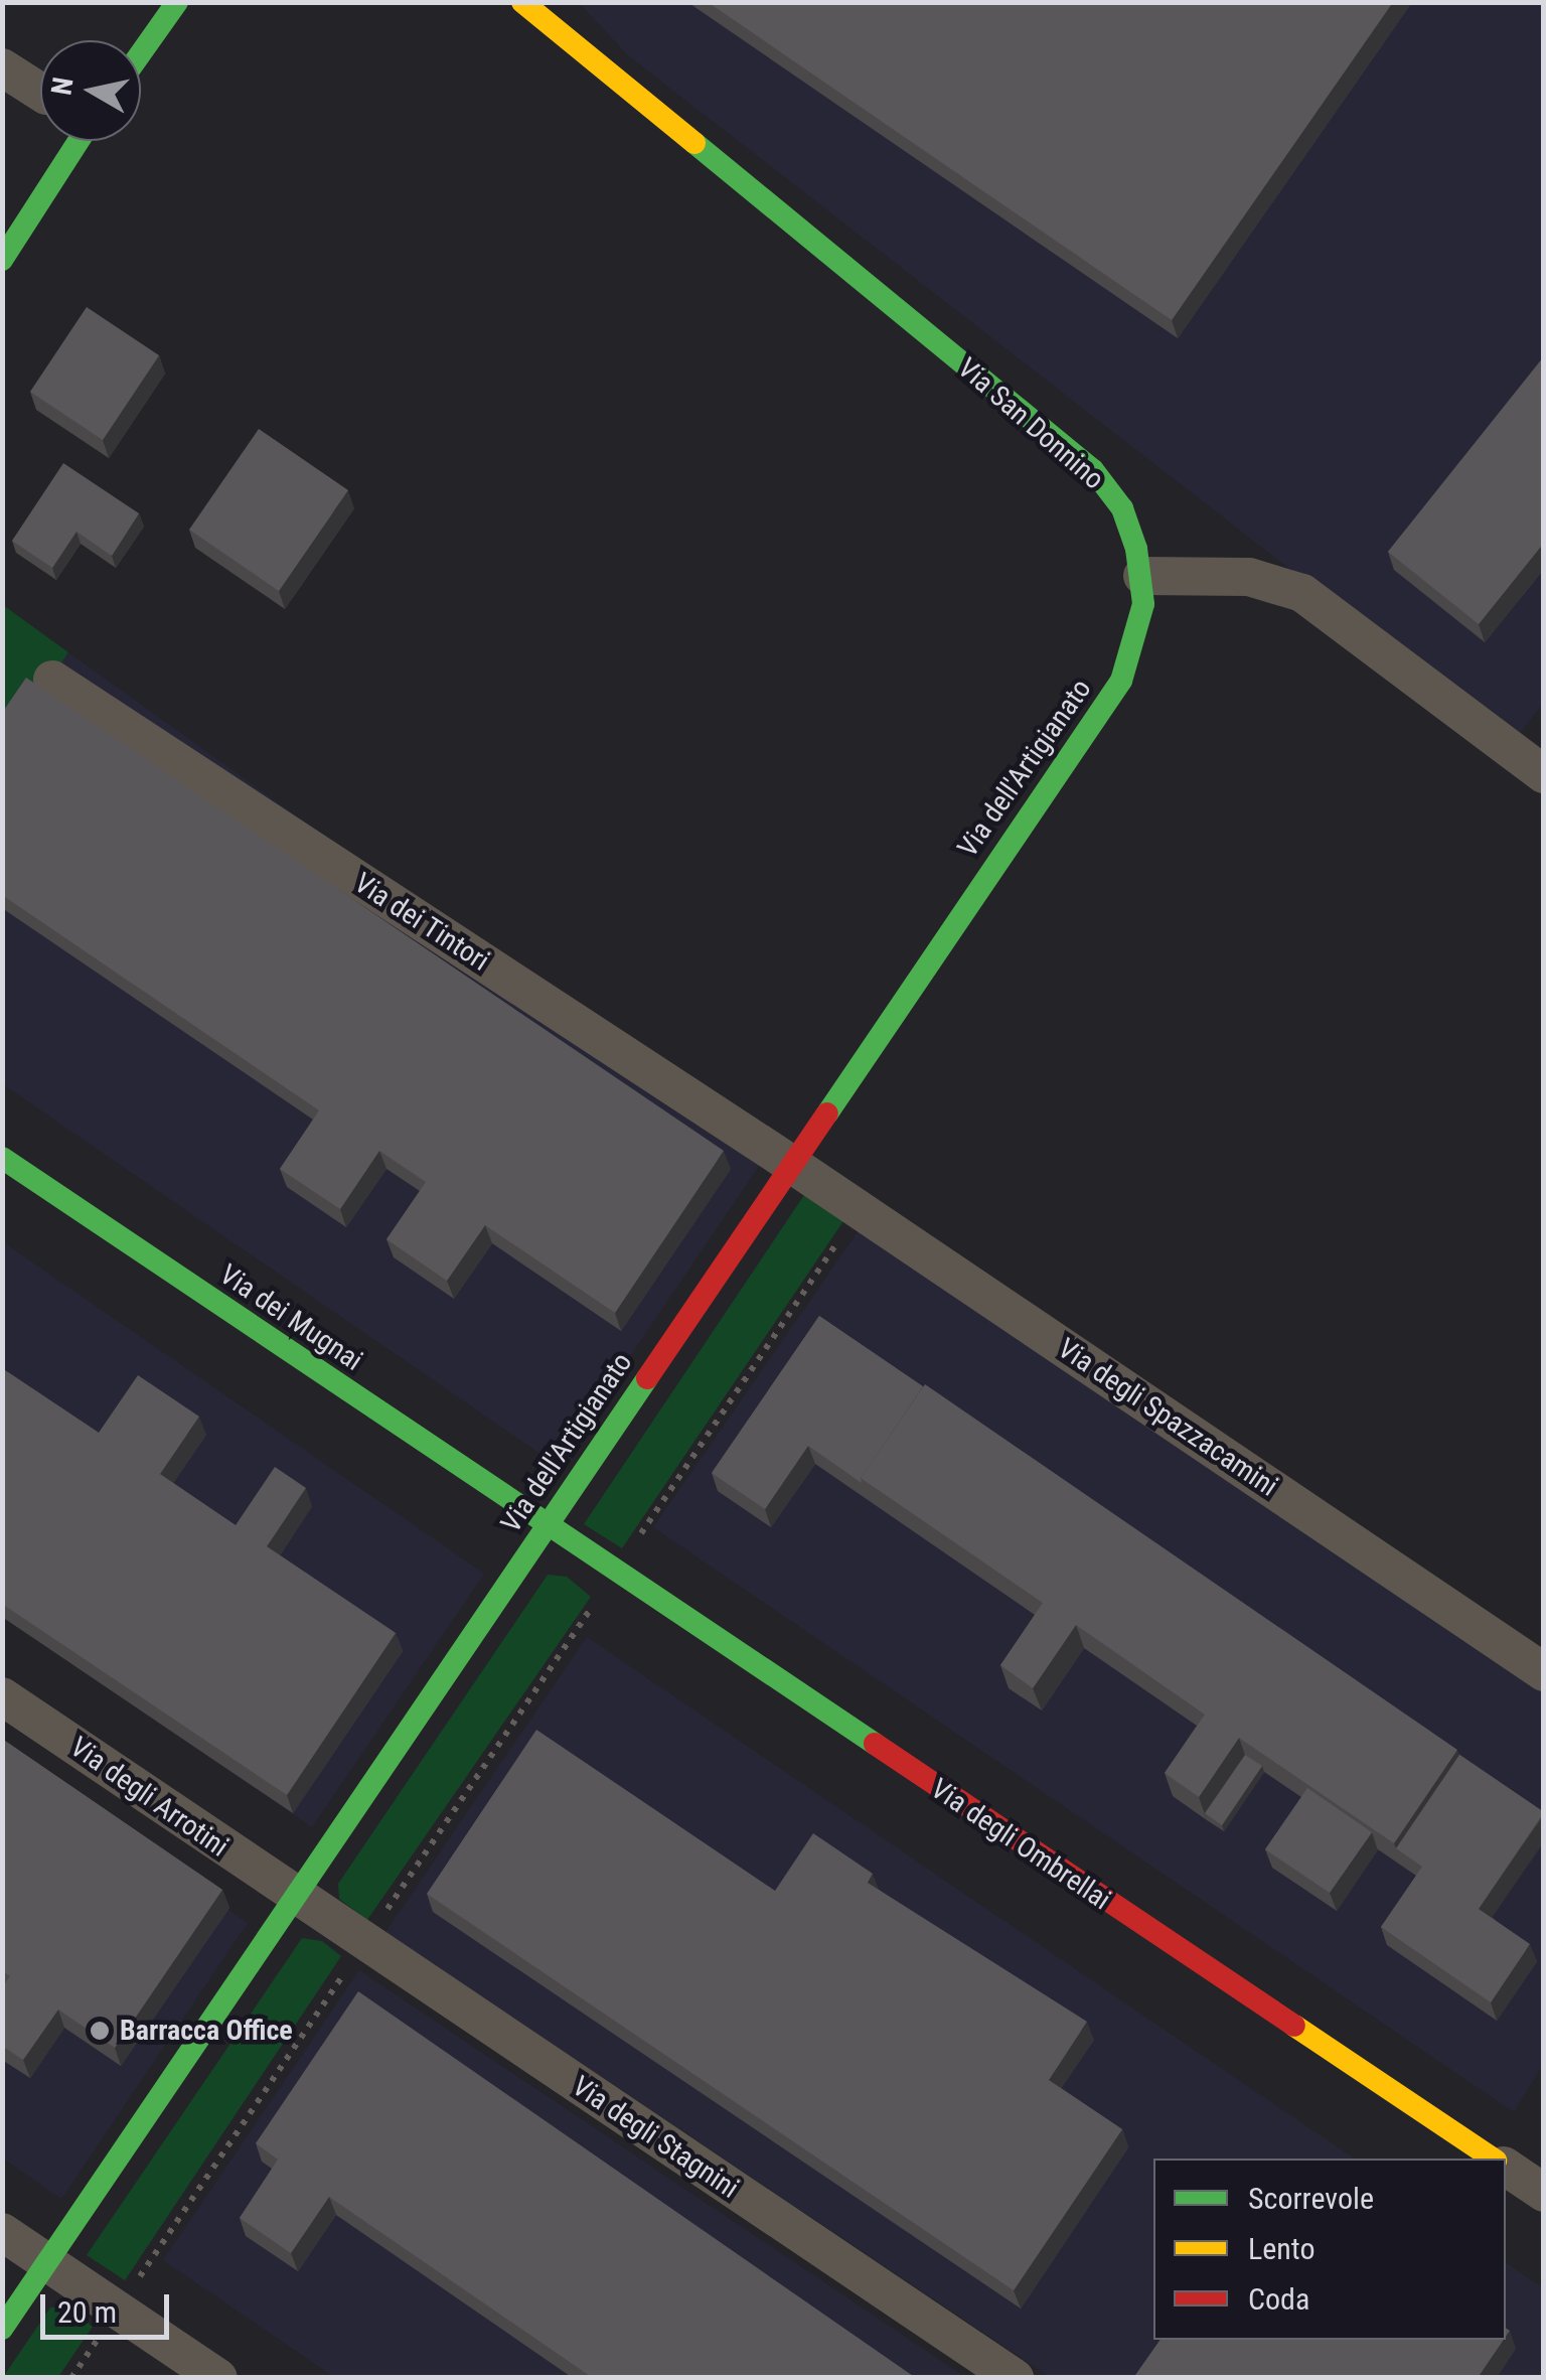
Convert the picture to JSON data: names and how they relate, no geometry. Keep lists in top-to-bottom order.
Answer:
{
  "streets": {
    "street": [
      "Via San Donnino",
      "Via dell'Artigianato",
      "Via dei Tintori",
      "Via dei Mugnai",
      "Via degli Spazzacamini",
      "Via degli Arrotini",
      "Via degli Ombrellai",
      "Via degli Stagnini"
    ]
  },
  "crossings": [
    ["Via San Donnino", "Via dell'Artigianato"],
    ["Via dell'Artigianato", "Via dei Tintori"],
    ["Via dell'Artigianato", "Via dei Mugnai"],
    ["Via dell'Artigianato", "Via degli Spazzacamini"],
    ["Via dell'Artigianato", "Via degli Arrotini"],
    ["Via dell'Artigianato", "Via degli Ombrellai"],
    ["Via dell'Artigianato", "Via degli Stagnini"],
    ["Via dei Tintori", "Via degli Spazzacamini"],
    ["Via dei Mugnai", "Via degli Ombrellai"],
    ["Via degli Arrotini", "Via degli Stagnini"]
  ],
  "places": ["Barracca Office"],
  "legend": ["Scorrevole", "Lento", "Coda"],
  "scale_bar": "20 m",
  "north": "left"
}
